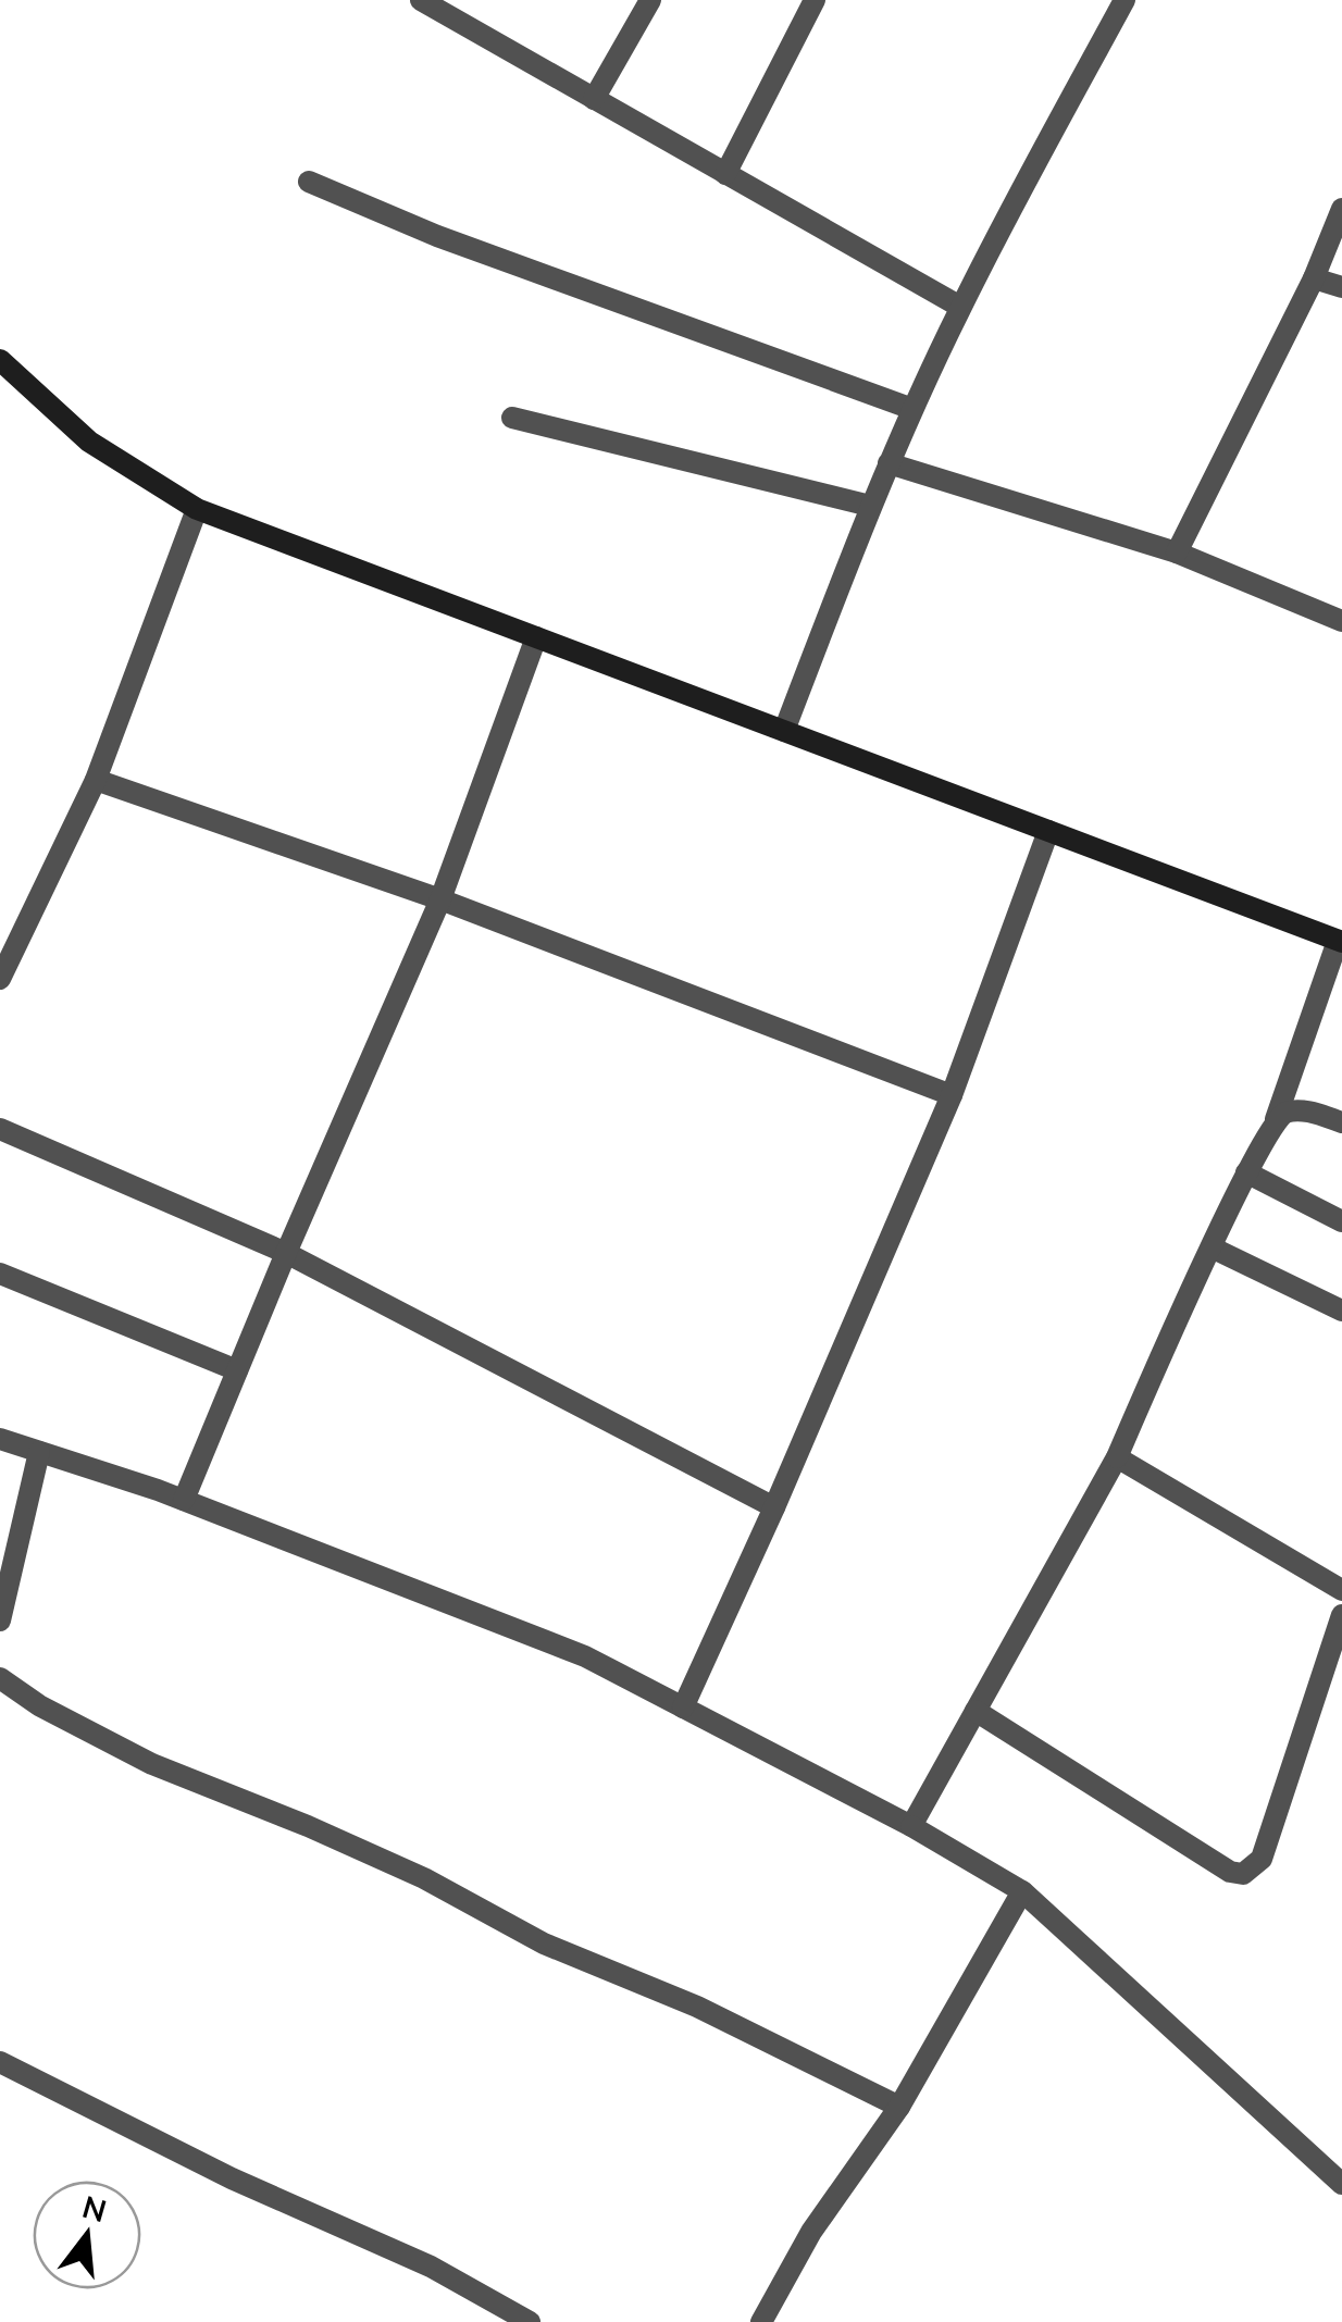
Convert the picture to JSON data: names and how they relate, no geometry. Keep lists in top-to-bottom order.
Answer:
{
  "north": "top"
}
